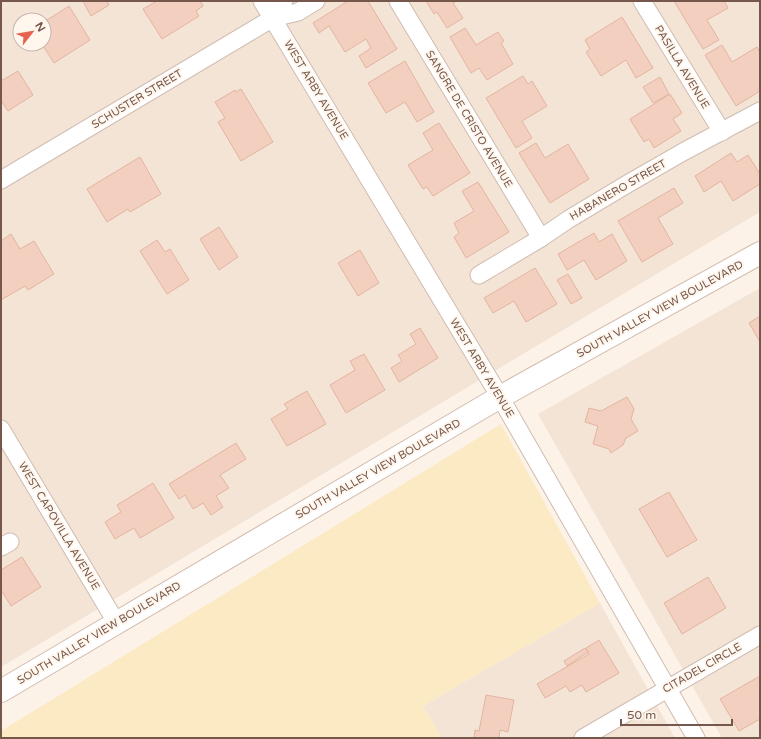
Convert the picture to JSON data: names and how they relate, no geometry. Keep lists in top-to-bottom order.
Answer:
{
  "streets": {
    "main road": ["SOUTH VALLEY VIEW BOULEVARD"],
    "street": [
      "PASILLA AVENUE",
      "WEST ARBY AVENUE",
      "SCHUSTER STREET",
      "SANGRE DE CRISTO AVENUE",
      "HABANERO STREET",
      "WEST CAPOVILLA AVENUE",
      "CITADEL CIRCLE"
    ]
  },
  "crossings": [
    ["PASILLA AVENUE", "HABANERO STREET"],
    ["WEST ARBY AVENUE", "SCHUSTER STREET"],
    ["WEST ARBY AVENUE", "SOUTH VALLEY VIEW BOULEVARD"],
    ["WEST ARBY AVENUE", "CITADEL CIRCLE"],
    ["SANGRE DE CRISTO AVENUE", "HABANERO STREET"],
    ["SOUTH VALLEY VIEW BOULEVARD", "WEST CAPOVILLA AVENUE"]
  ],
  "scale_bar": "50 m",
  "north": "top right"
}
